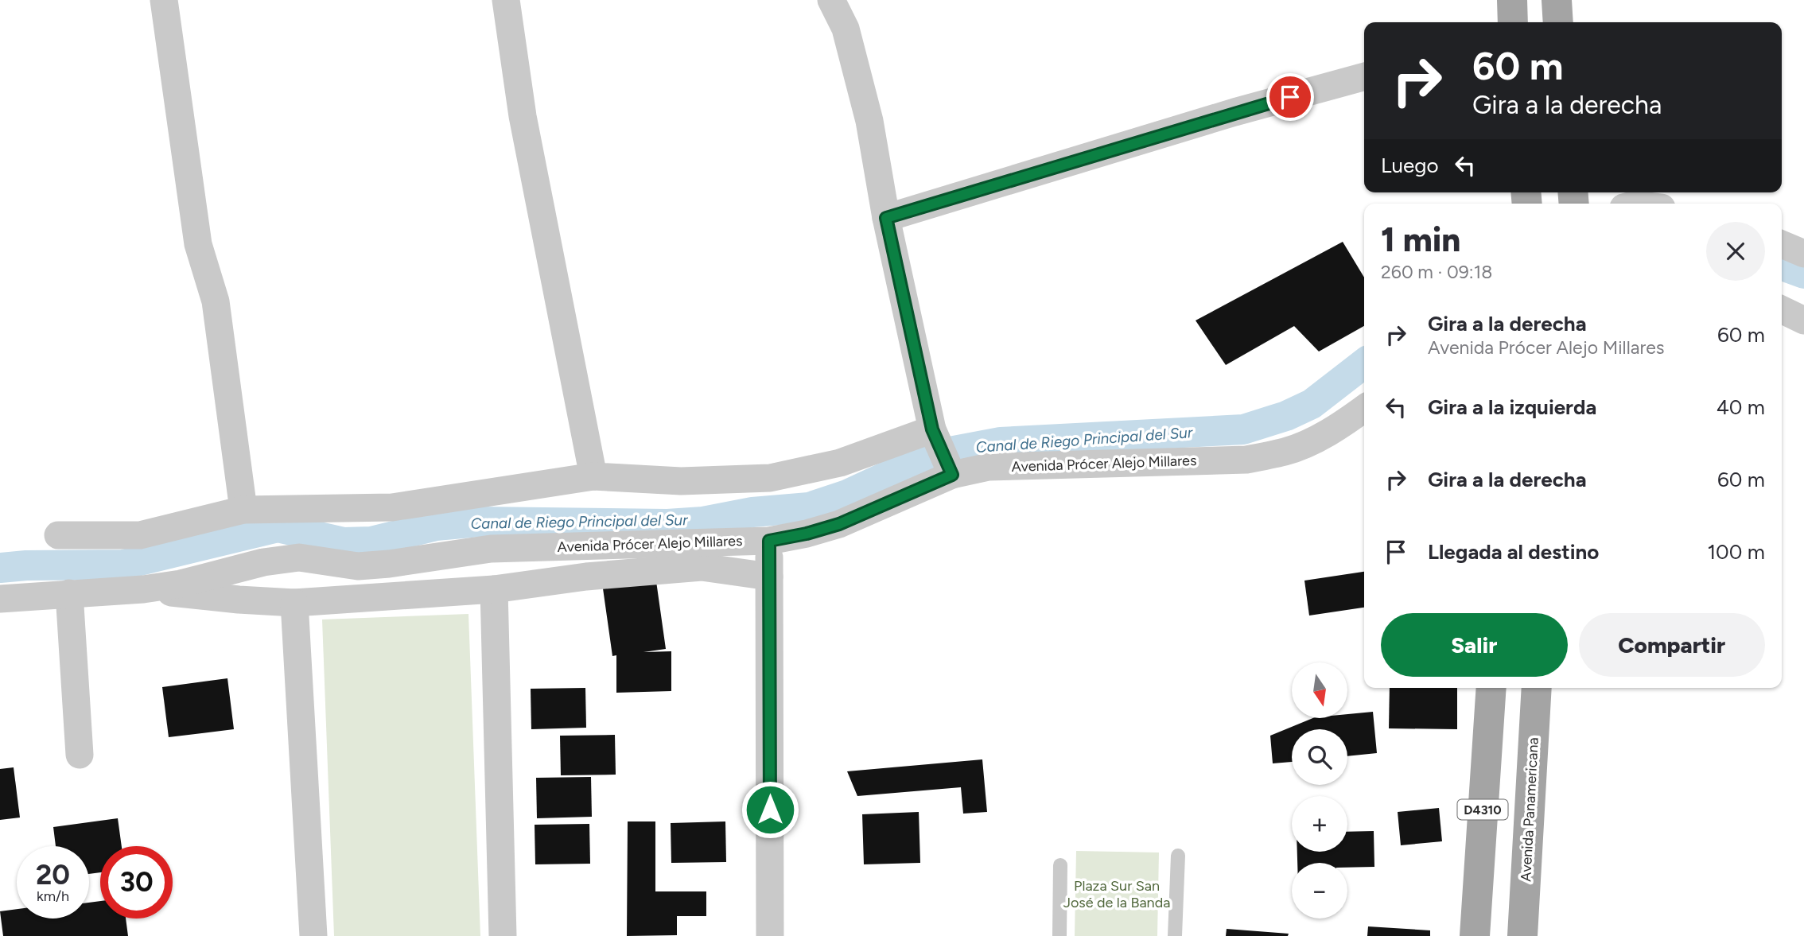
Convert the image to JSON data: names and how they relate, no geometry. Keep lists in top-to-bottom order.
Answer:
{
  "streets": {
    "main road": ["D4310", "Avenida Panamericana"],
    "street": ["Avenida Prócer Alejo Millares"]
  },
  "water": ["Canal de Riego Principal del Sur"],
  "parks": ["Plaza Sur San José de la Banda"],
  "north": "bottom",
  "page": {
    "turn": ["60 m", "Gira a la derecha"],
    "then": "Luego",
    "heading": ["1 min", "260 m · 09:18"],
    "list": [
      {
        "name": "Gira a la derecha",
        "note": "Avenida Prócer Alejo Millares",
        "value": "60 m"
      },
      {
        "name": "Gira a la izquierda",
        "value": "40 m"
      },
      {
        "name": "Gira a la derecha",
        "value": "60 m"
      },
      {
        "name": "Llegada al destino",
        "value": "100 m"
      }
    ],
    "buttons": ["Salir", "Compartir"],
    "map_buttons": ["+", "−"],
    "speed": "20 km/h",
    "limit": "30"
  }
}
